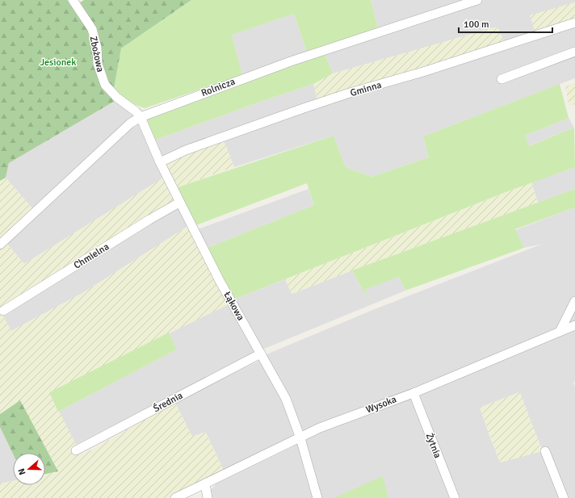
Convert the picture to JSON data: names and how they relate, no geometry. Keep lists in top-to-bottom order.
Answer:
{
  "streets": {
    "street": [
      "Zbożowa",
      "Rolnicza",
      "Gminna",
      "Chmielna",
      "Łąkowa",
      "Średnia",
      "Wysoka",
      "Żytnia"
    ]
  },
  "crossings": [
    ["Zbożowa", "Rolnicza"],
    ["Zbożowa", "Łąkowa"],
    ["Rolnicza", "Łąkowa"],
    ["Gminna", "Łąkowa"],
    ["Chmielna", "Łąkowa"],
    ["Łąkowa", "Średnia"],
    ["Łąkowa", "Wysoka"],
    ["Wysoka", "Żytnia"]
  ],
  "parks": ["Jesionek"],
  "scale_bar": "100 m",
  "north": "left"
}
